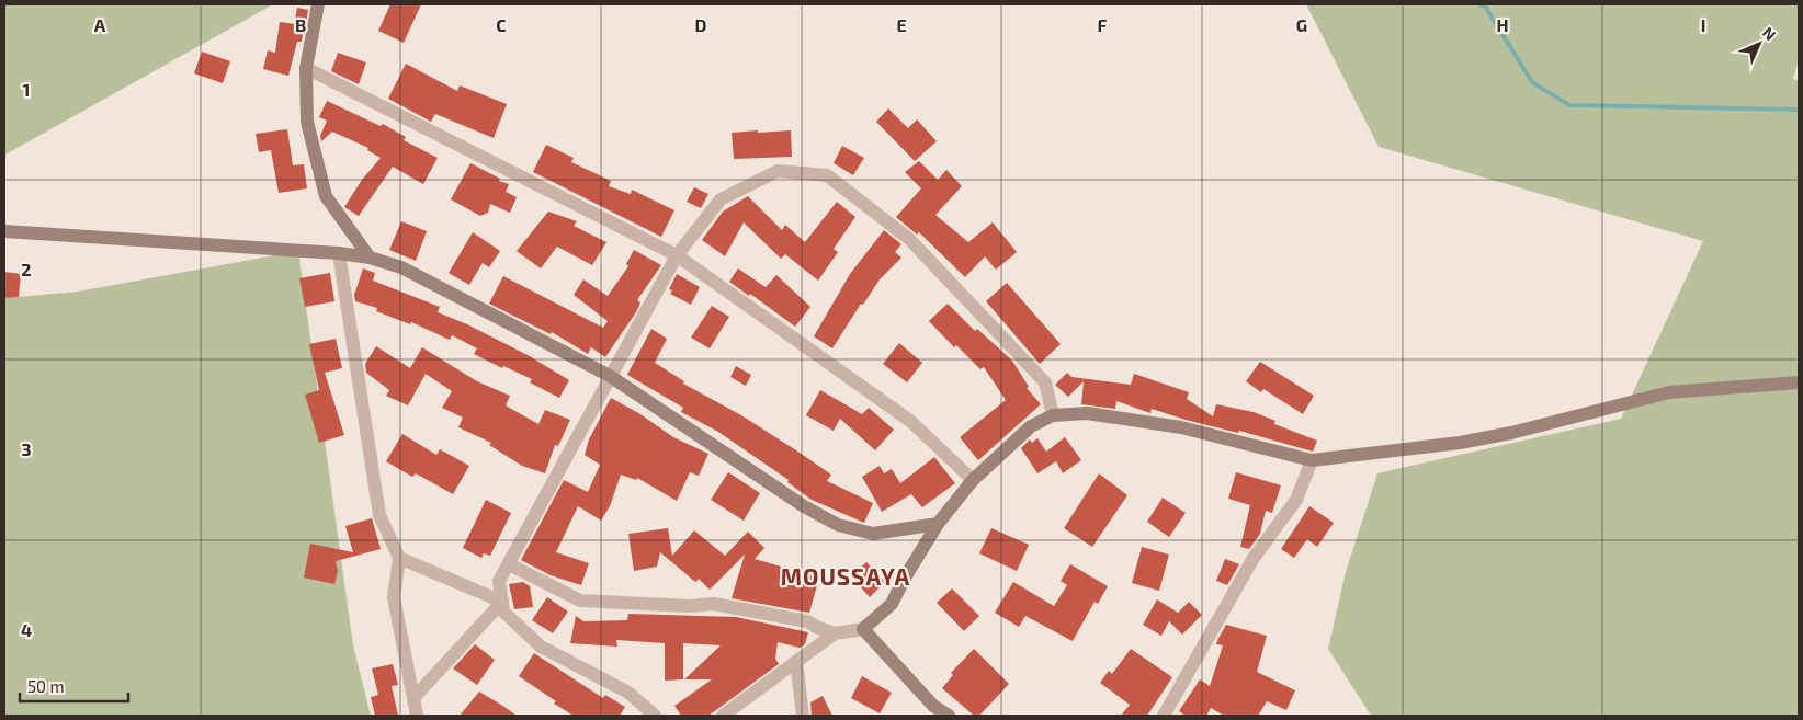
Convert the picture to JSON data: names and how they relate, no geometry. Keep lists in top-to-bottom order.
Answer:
{
  "districts": ["MOUSSAYA"],
  "scale_bar": "50 m",
  "north": "top right",
  "grid": {
    "columns": [
      "A",
      "B",
      "C",
      "D",
      "E",
      "F",
      "G",
      "H",
      "I"
    ],
    "rows": [
      "1",
      "2",
      "3",
      "4"
    ]
  }
}
